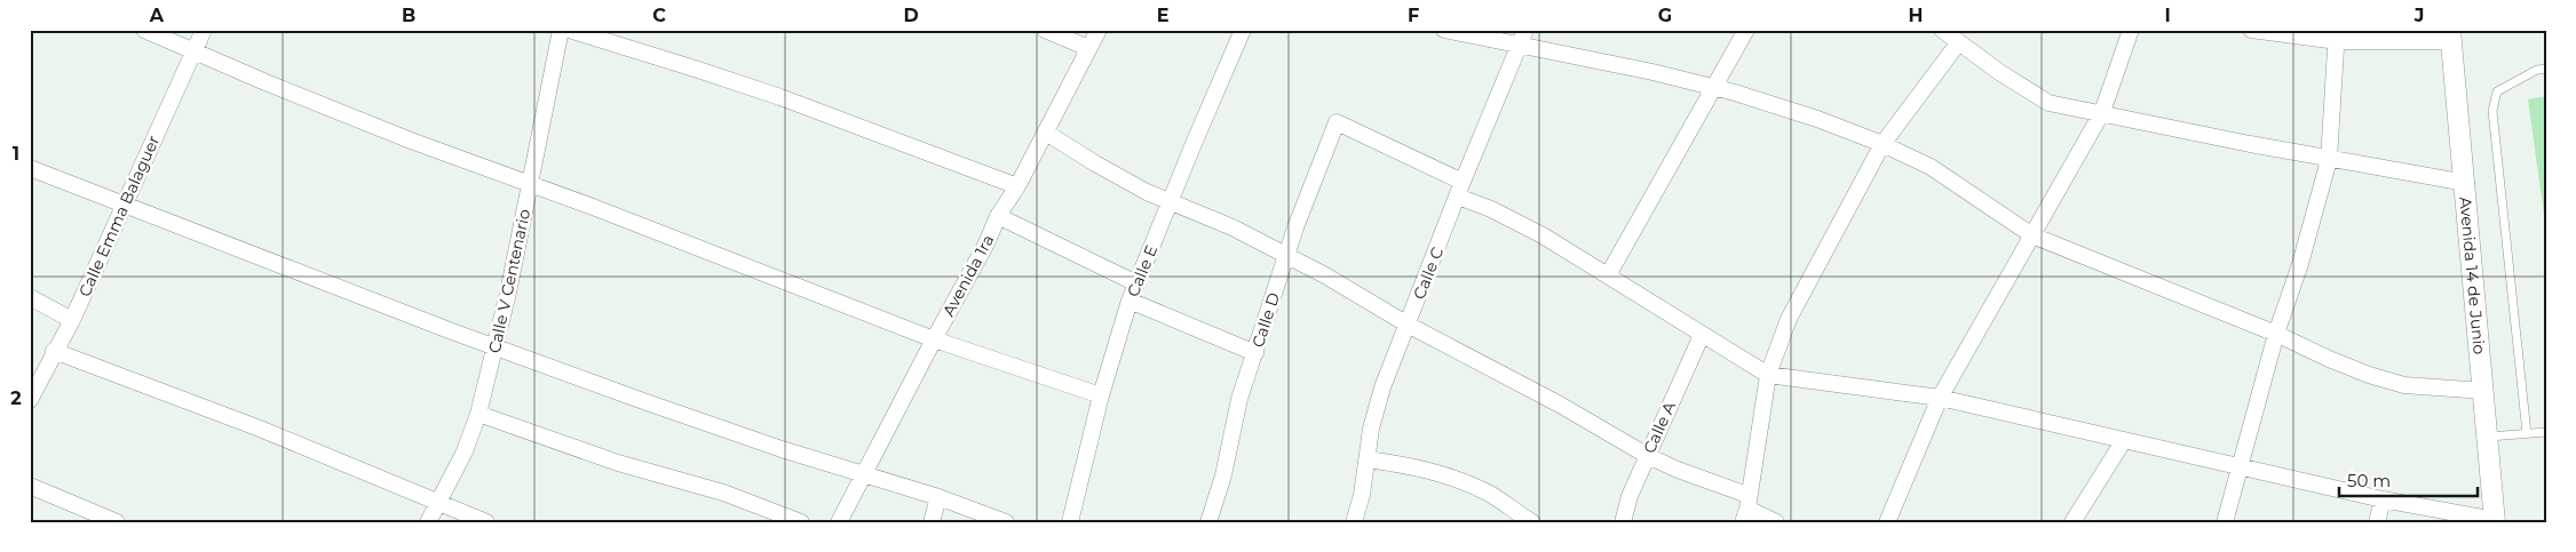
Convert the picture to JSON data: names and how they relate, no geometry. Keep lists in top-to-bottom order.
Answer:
{
  "streets": {
    "street": [
      "Calle Emma Balaguer",
      "Calle E",
      "Calle C",
      "Avenida 1ra",
      "Avenida 14 de Junio",
      "Calle V Centenario",
      "Calle D",
      "Calle A"
    ]
  },
  "crossings": [
    ["Calle C", "Calle D"]
  ],
  "scale_bar": "50 m",
  "grid": {
    "columns": [
      "A",
      "B",
      "C",
      "D",
      "E",
      "F",
      "G",
      "H",
      "I",
      "J"
    ],
    "rows": ["1", "2"]
  }
}
